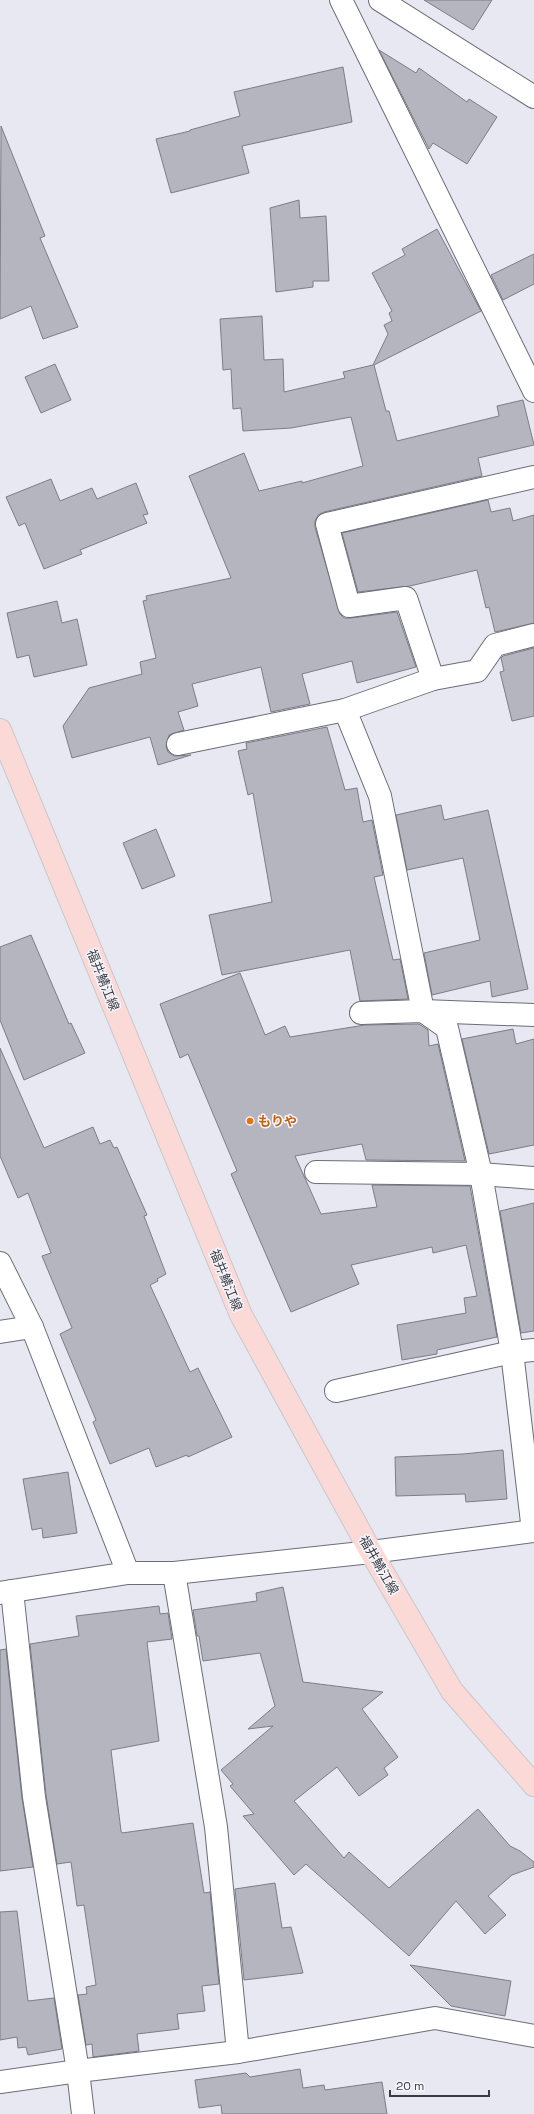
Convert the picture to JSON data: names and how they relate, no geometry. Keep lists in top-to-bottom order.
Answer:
{
  "streets": {
    "main road": ["福井鯖江線"]
  },
  "places": ["もりや"],
  "scale_bar": "20 m"
}
